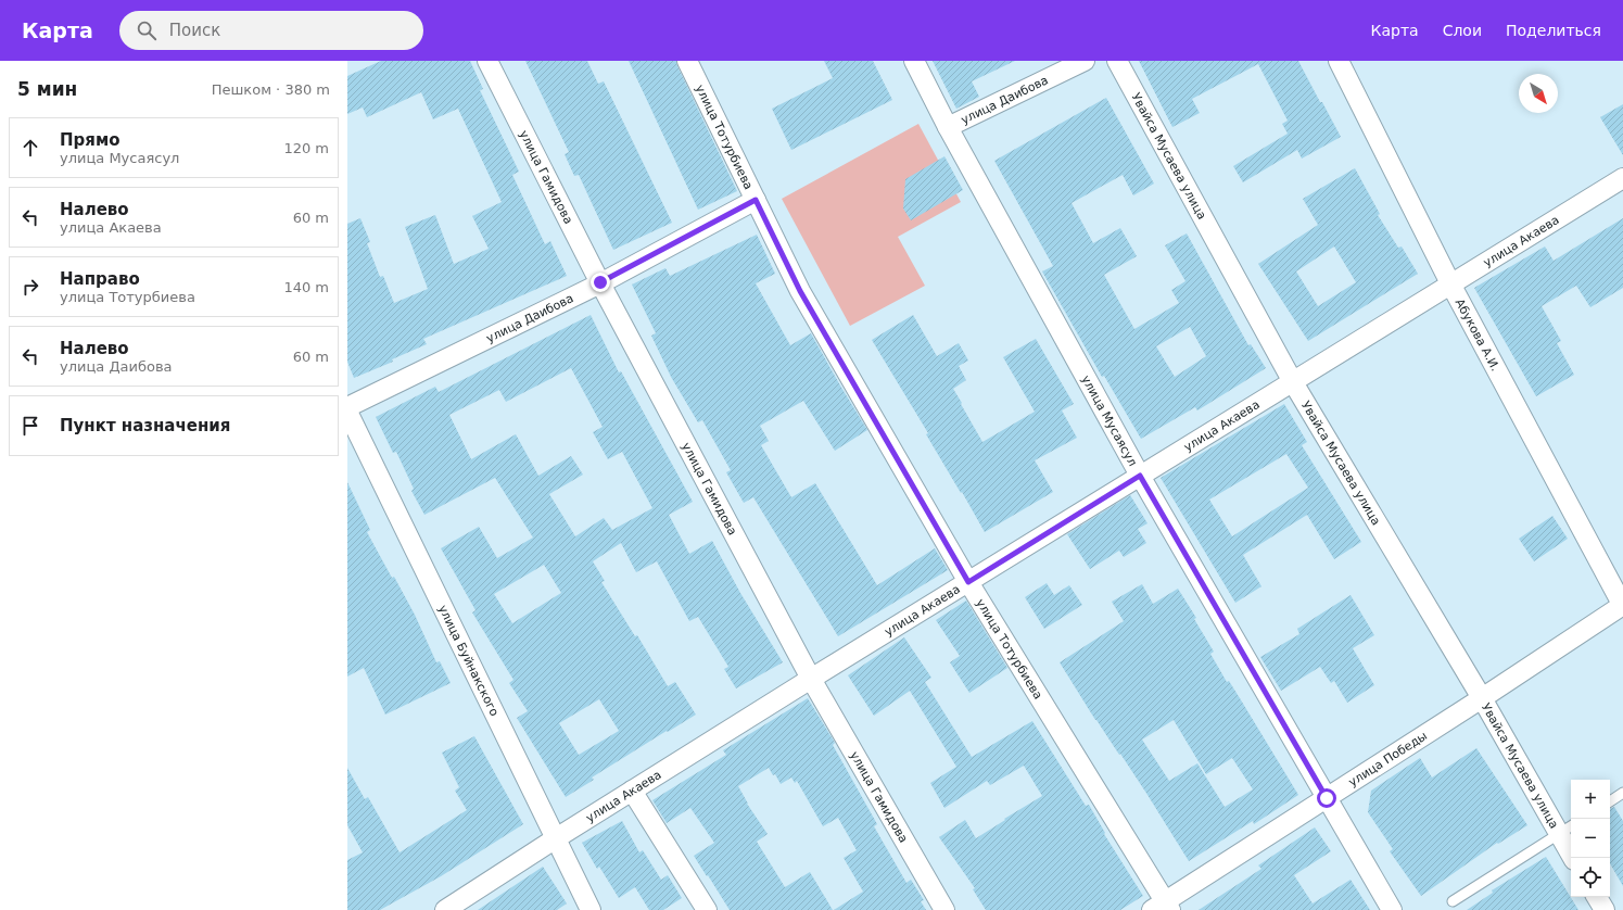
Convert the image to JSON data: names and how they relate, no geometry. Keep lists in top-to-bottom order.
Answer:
{
  "streets": {
    "street": [
      "улица Даибова",
      "улица Тотурбиева",
      "Увайса Мусаева улица",
      "улица Гамидова",
      "улица Акаева",
      "Абукова А.И.",
      "улица Мусаясул",
      "улица Буйнакского",
      "улица Победы"
    ]
  },
  "crossings": [
    ["улица Даибова", "улица Тотурбиева"],
    ["улица Даибова", "улица Гамидова"],
    ["улица Даибова", "улица Мусаясул"],
    ["улица Тотурбиева", "улица Акаева"],
    ["улица Тотурбиева", "улица Победы"],
    ["Увайса Мусаева улица", "улица Акаева"],
    ["Увайса Мусаева улица", "улица Победы"],
    ["улица Гамидова", "улица Акаева"],
    ["улица Акаева", "Абукова А.И."],
    ["улица Акаева", "улица Мусаясул"],
    ["улица Акаева", "улица Буйнакского"],
    ["Абукова А.И.", "улица Победы"],
    ["улица Мусаясул", "улица Победы"]
  ],
  "north": "bottom right",
  "page": {
    "header": "Карта",
    "search": "Поиск",
    "nav": ["Карта", "Слои", "Поделиться"],
    "heading": ["5 мин", "Пешком · 380 m"],
    "list": [
      ["Прямо", "улица Мусаясул", "120 m"],
      ["Налево", "улица Акаева", "60 m"],
      ["Направо", "улица Тотурбиева", "140 m"],
      ["Налево", "улица Даибова", "60 m"],
      "Пункт назначения"
    ],
    "map_buttons": ["+", "−"]
  }
}
